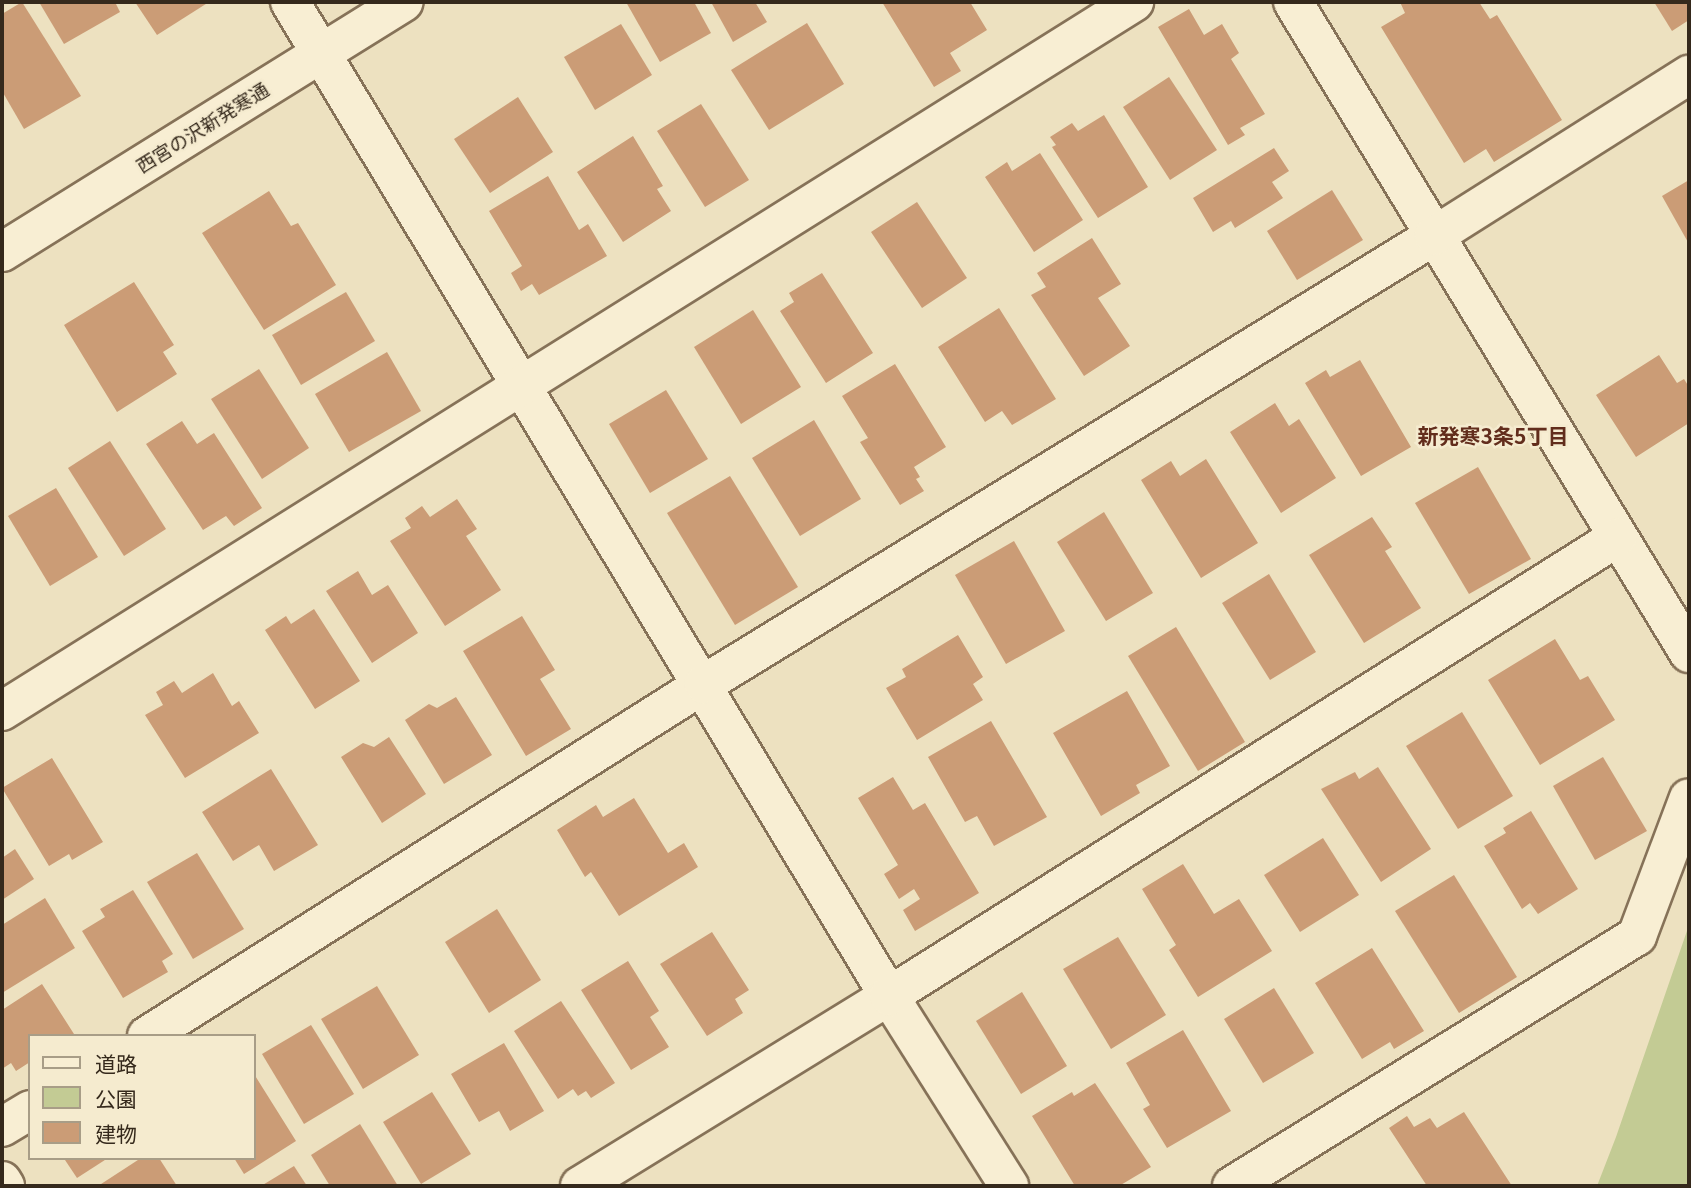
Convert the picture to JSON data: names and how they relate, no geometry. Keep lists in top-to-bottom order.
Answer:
{
  "streets": {
    "street": ["西宮の沢新発寒通"]
  },
  "districts": ["新発寒3条5丁目"],
  "legend": ["道路", "公園", "建物"]
}
